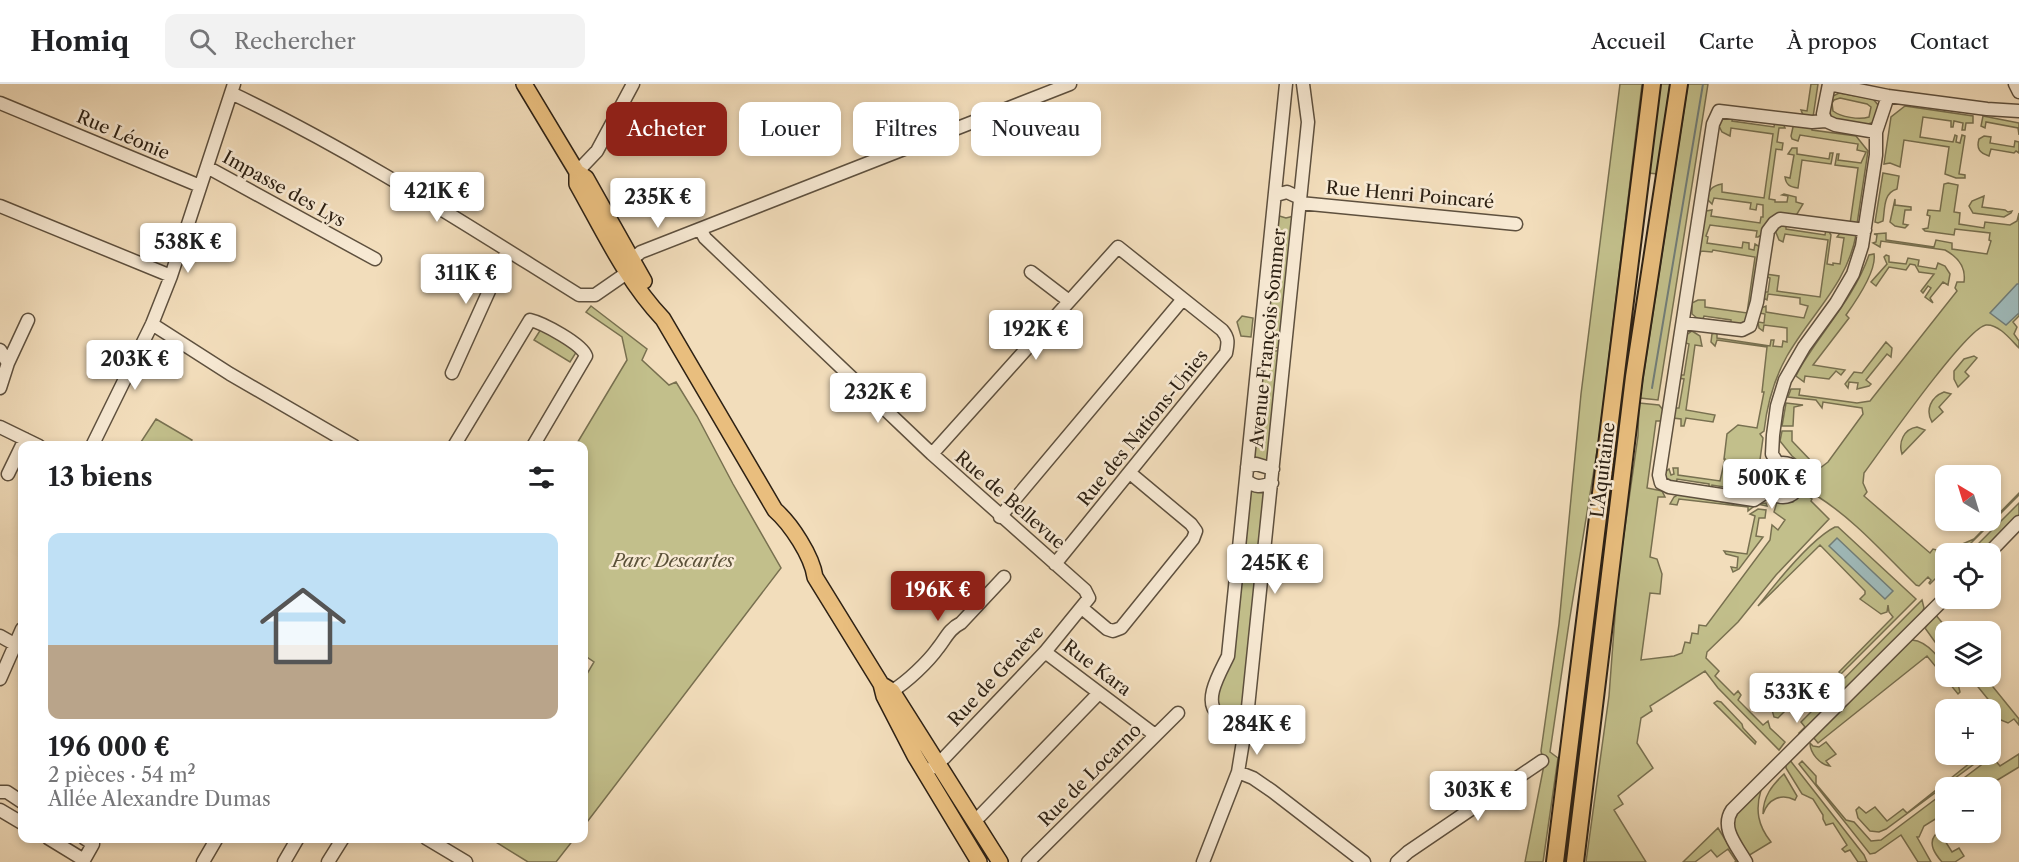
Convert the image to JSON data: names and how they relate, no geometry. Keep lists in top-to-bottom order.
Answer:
{
  "streets": {
    "highway": ["L'Aquitaine"],
    "street": [
      "Rue Léonie",
      "Impasse des Lys",
      "Rue Henri Poincaré",
      "Avenue François Sommer",
      "Rue des Nations-Unies",
      "Rue de Bellevue",
      "Rue Kara",
      "Rue de Genève",
      "Rue de Locarno"
    ]
  },
  "crossings": [
    ["Rue Henri Poincaré", "Avenue François Sommer"],
    ["Rue des Nations-Unies", "Rue de Bellevue"],
    ["Rue de Bellevue", "Rue de Genève"],
    ["Rue Kara", "Rue de Genève"],
    ["Rue Kara", "Rue de Locarno"]
  ],
  "parks": ["Parc Descartes"],
  "north": "top left",
  "page": {
    "header": "Homiq",
    "search": "Rechercher",
    "nav": [
      "Accueil",
      "Carte",
      "À propos",
      "Contact"
    ],
    "chip": [
      "Acheter",
      "Louer",
      "Filtres",
      "Nouveau"
    ],
    "price": [
      "421K €",
      "235K €",
      "538K €",
      "311K €",
      "192K €",
      "203K €",
      "232K €",
      "500K €",
      "245K €",
      "196K €",
      "533K €",
      "284K €",
      "303K €"
    ],
    "heading": "13 biens",
    "map_buttons": ["+", "−"],
    "list": [
      {
        "name": "196 000 €",
        "note": "2 pièces · 54 m² · Allée Alexandre Dumas"
      }
    ]
  }
}
